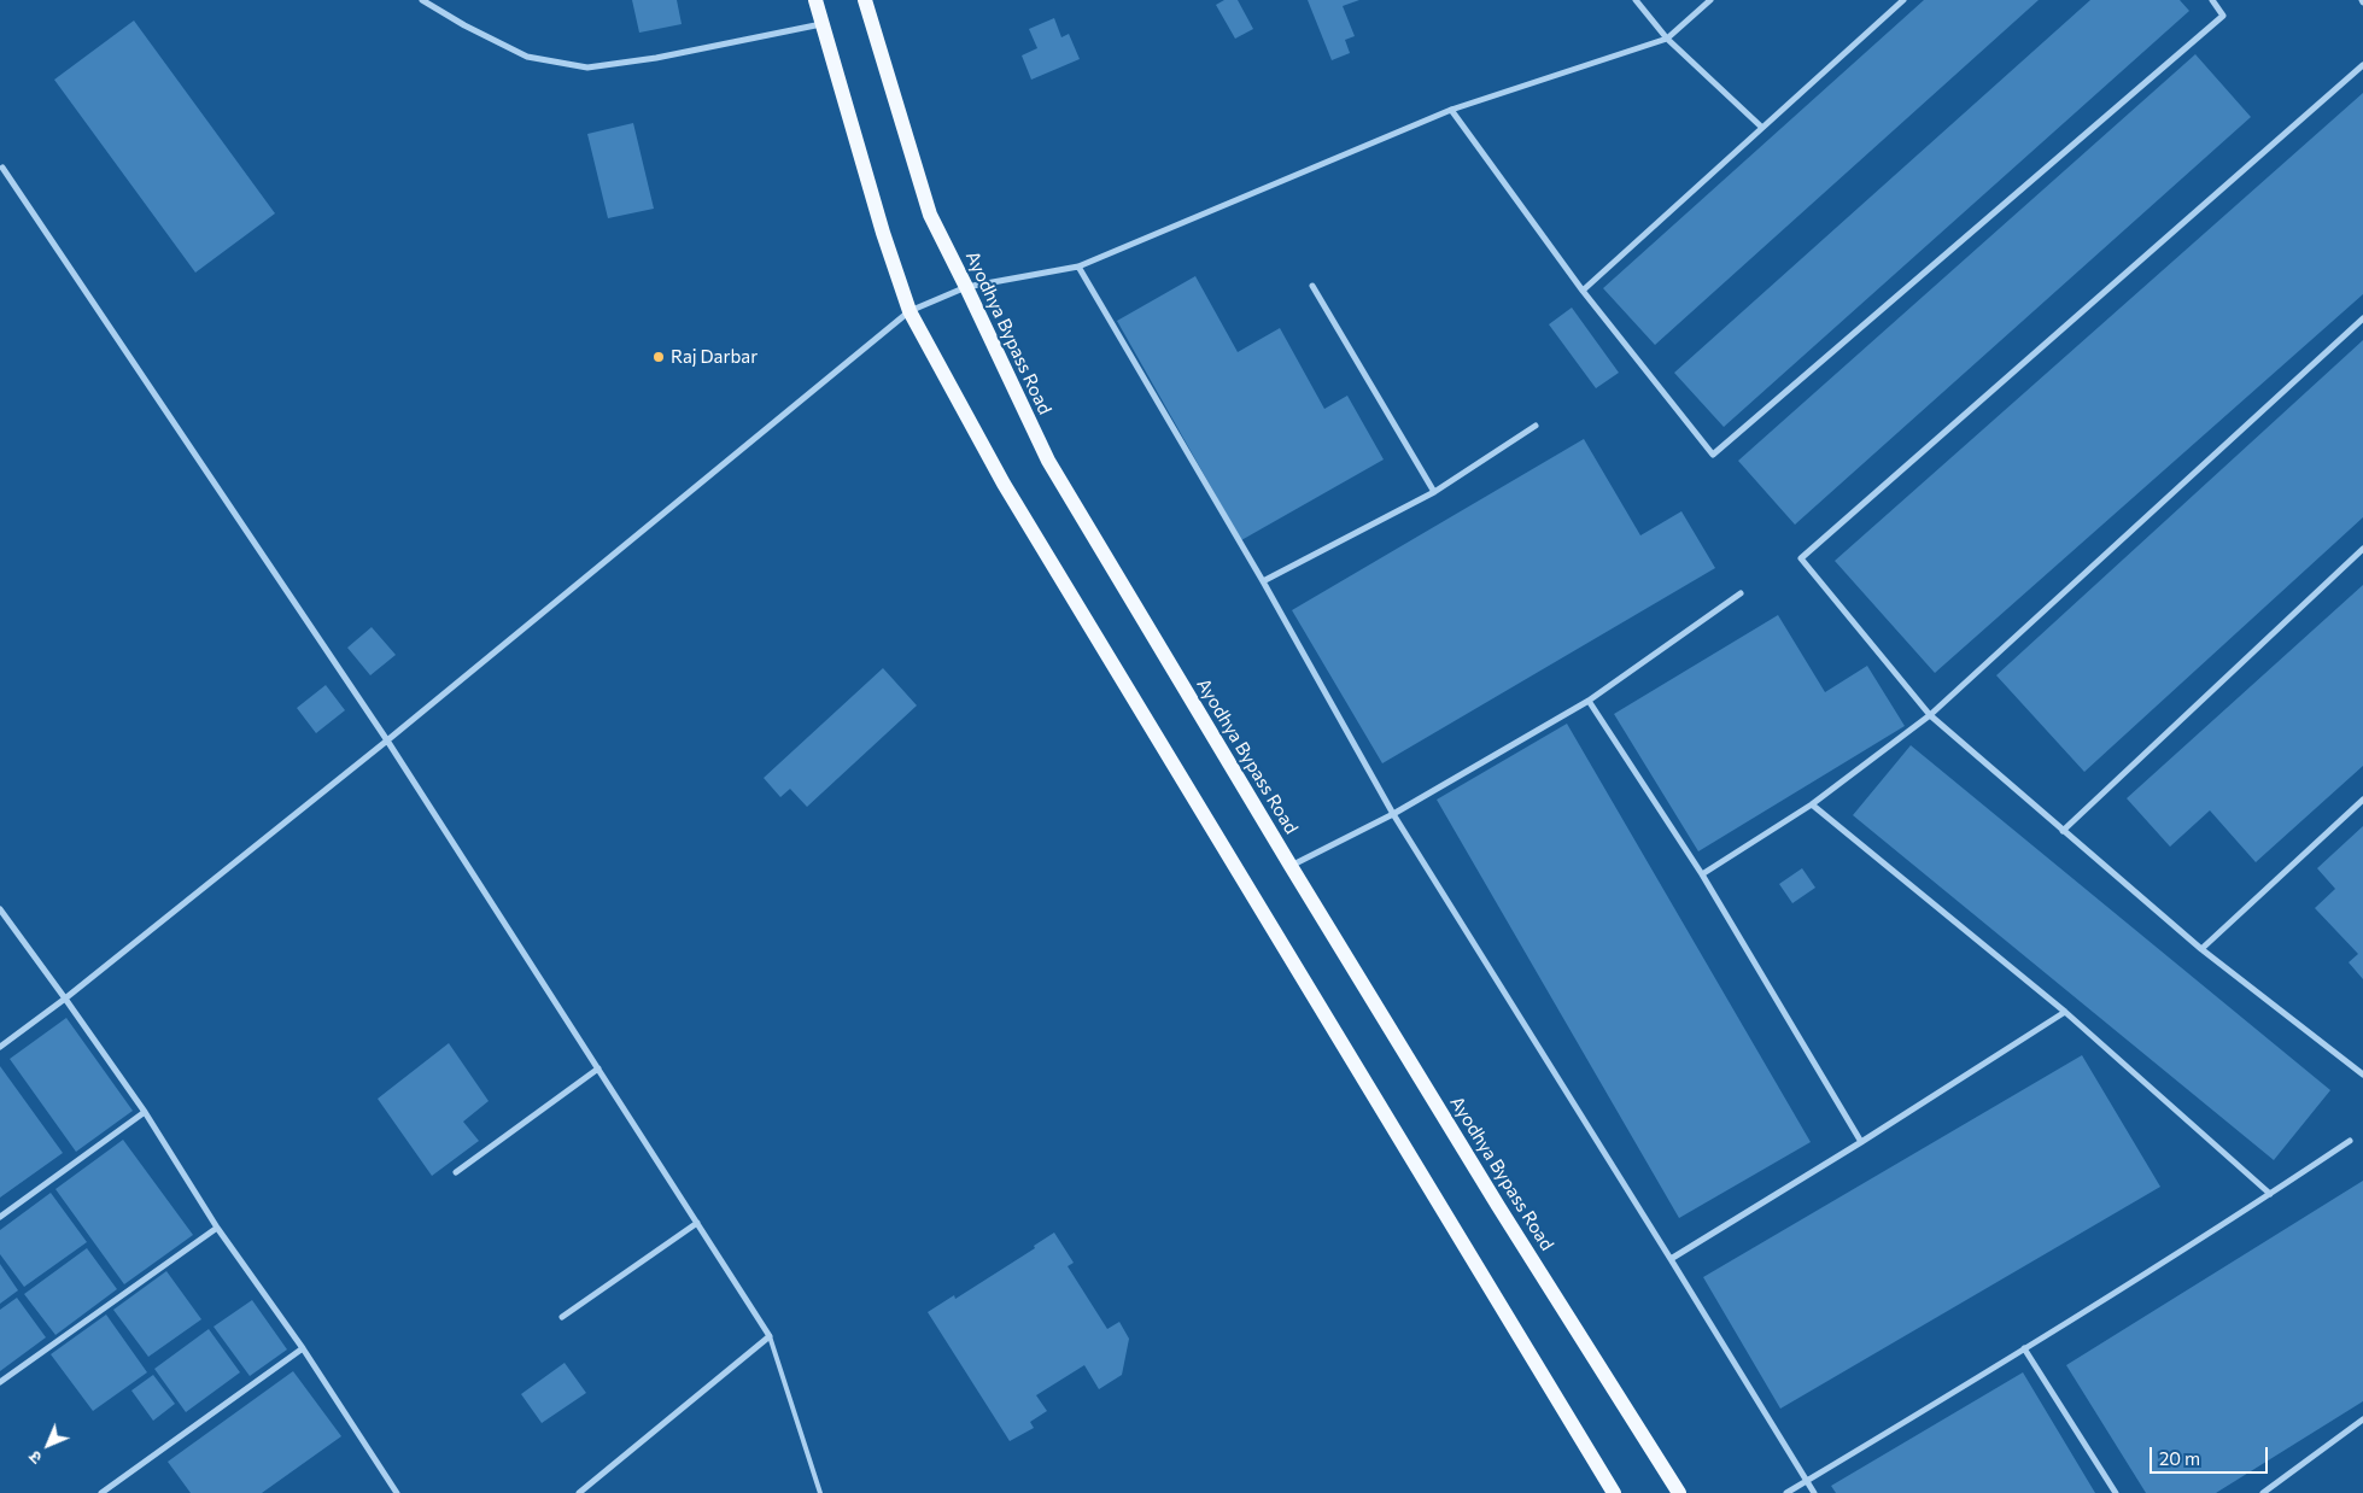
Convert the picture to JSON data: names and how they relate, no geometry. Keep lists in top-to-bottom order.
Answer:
{
  "streets": {
    "main road": ["Ayodhya Bypass Road"]
  },
  "places": ["Raj Darbar"],
  "scale_bar": "20 m",
  "north": "bottom left"
}
